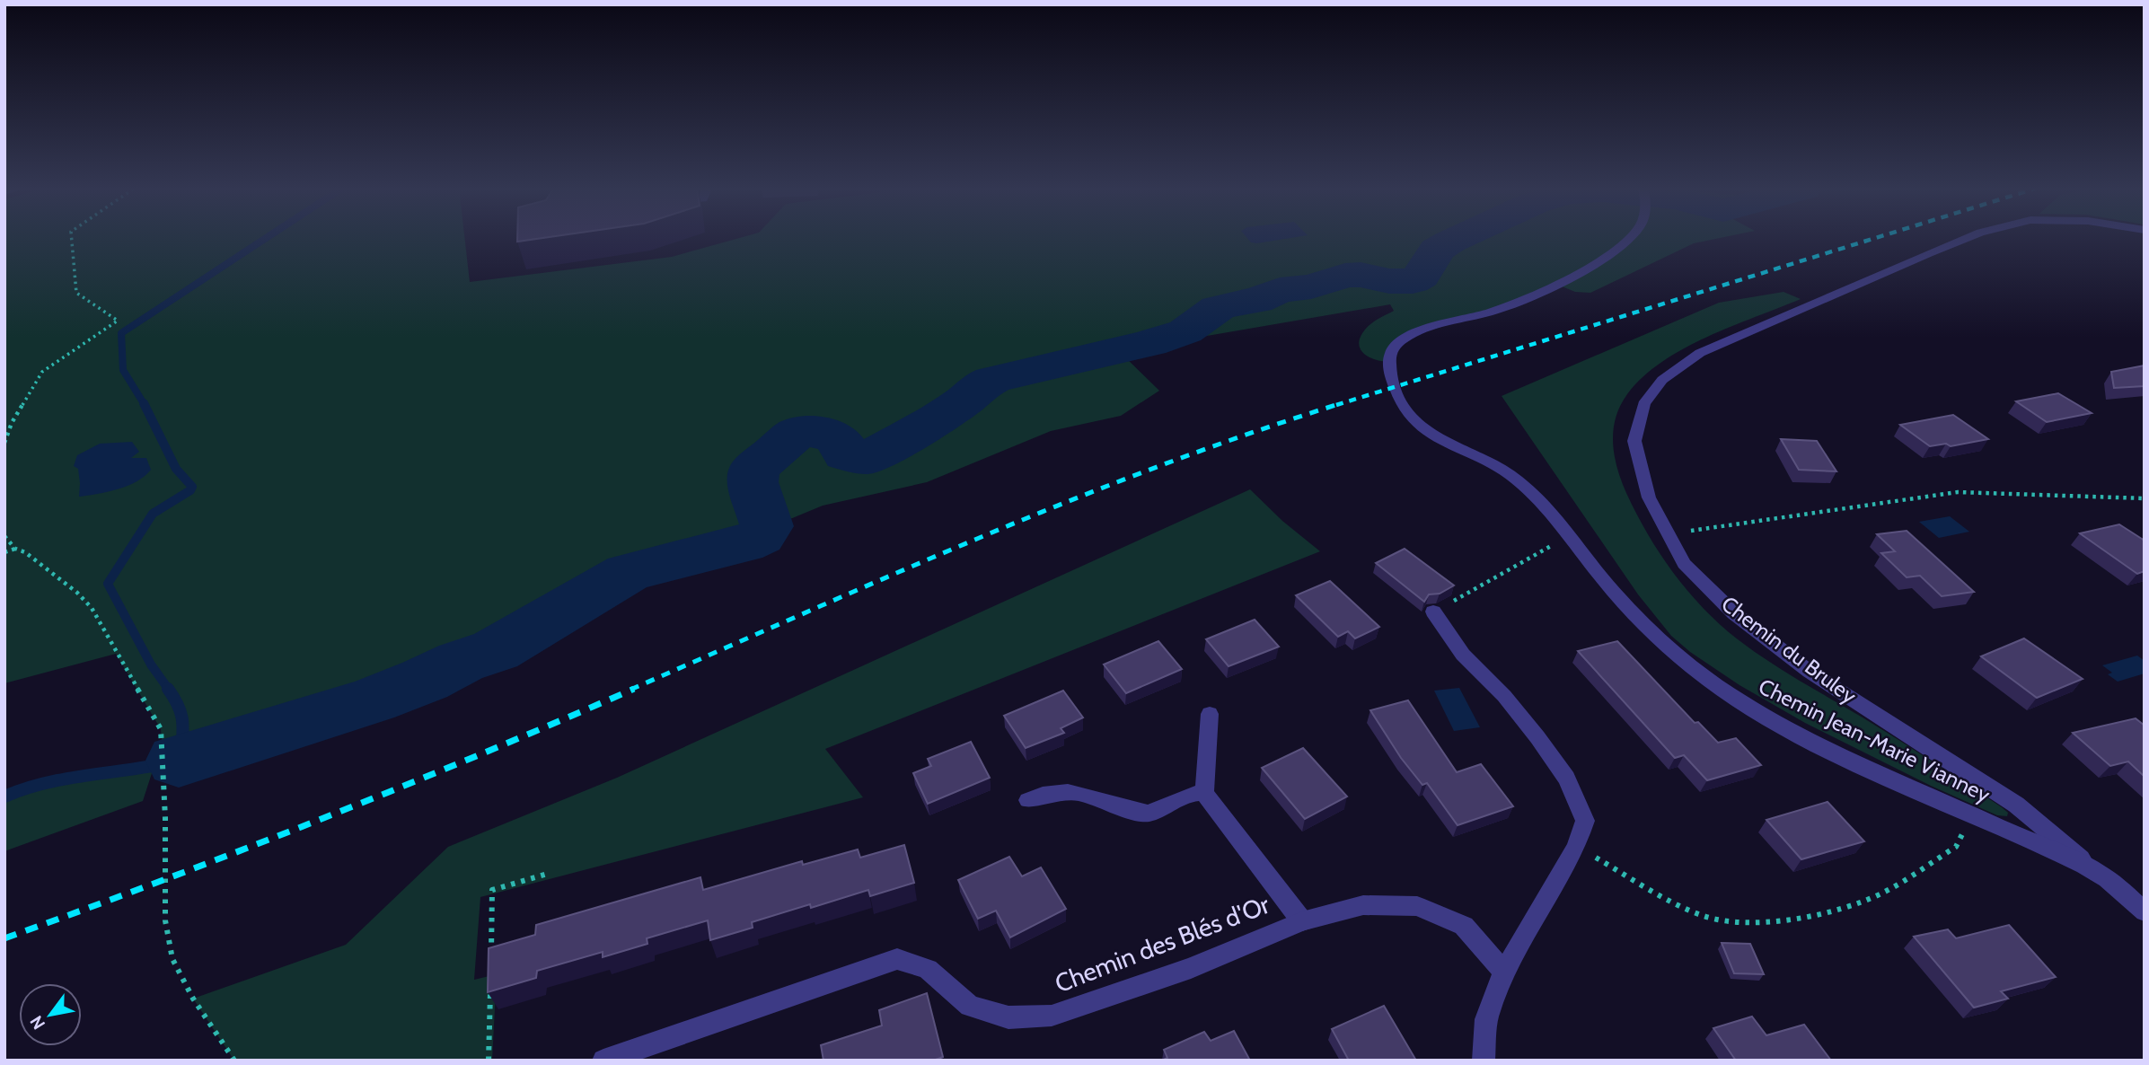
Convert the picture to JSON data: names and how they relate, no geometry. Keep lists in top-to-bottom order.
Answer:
{
  "streets": {
    "street": ["Chemin du Bruley", "Chemin Jean-Marie Vianney", "Chemin des Blés d'Or"]
  },
  "crossings": [
    ["Chemin du Bruley", "Chemin Jean-Marie Vianney"]
  ],
  "north": "bottom left"
}
